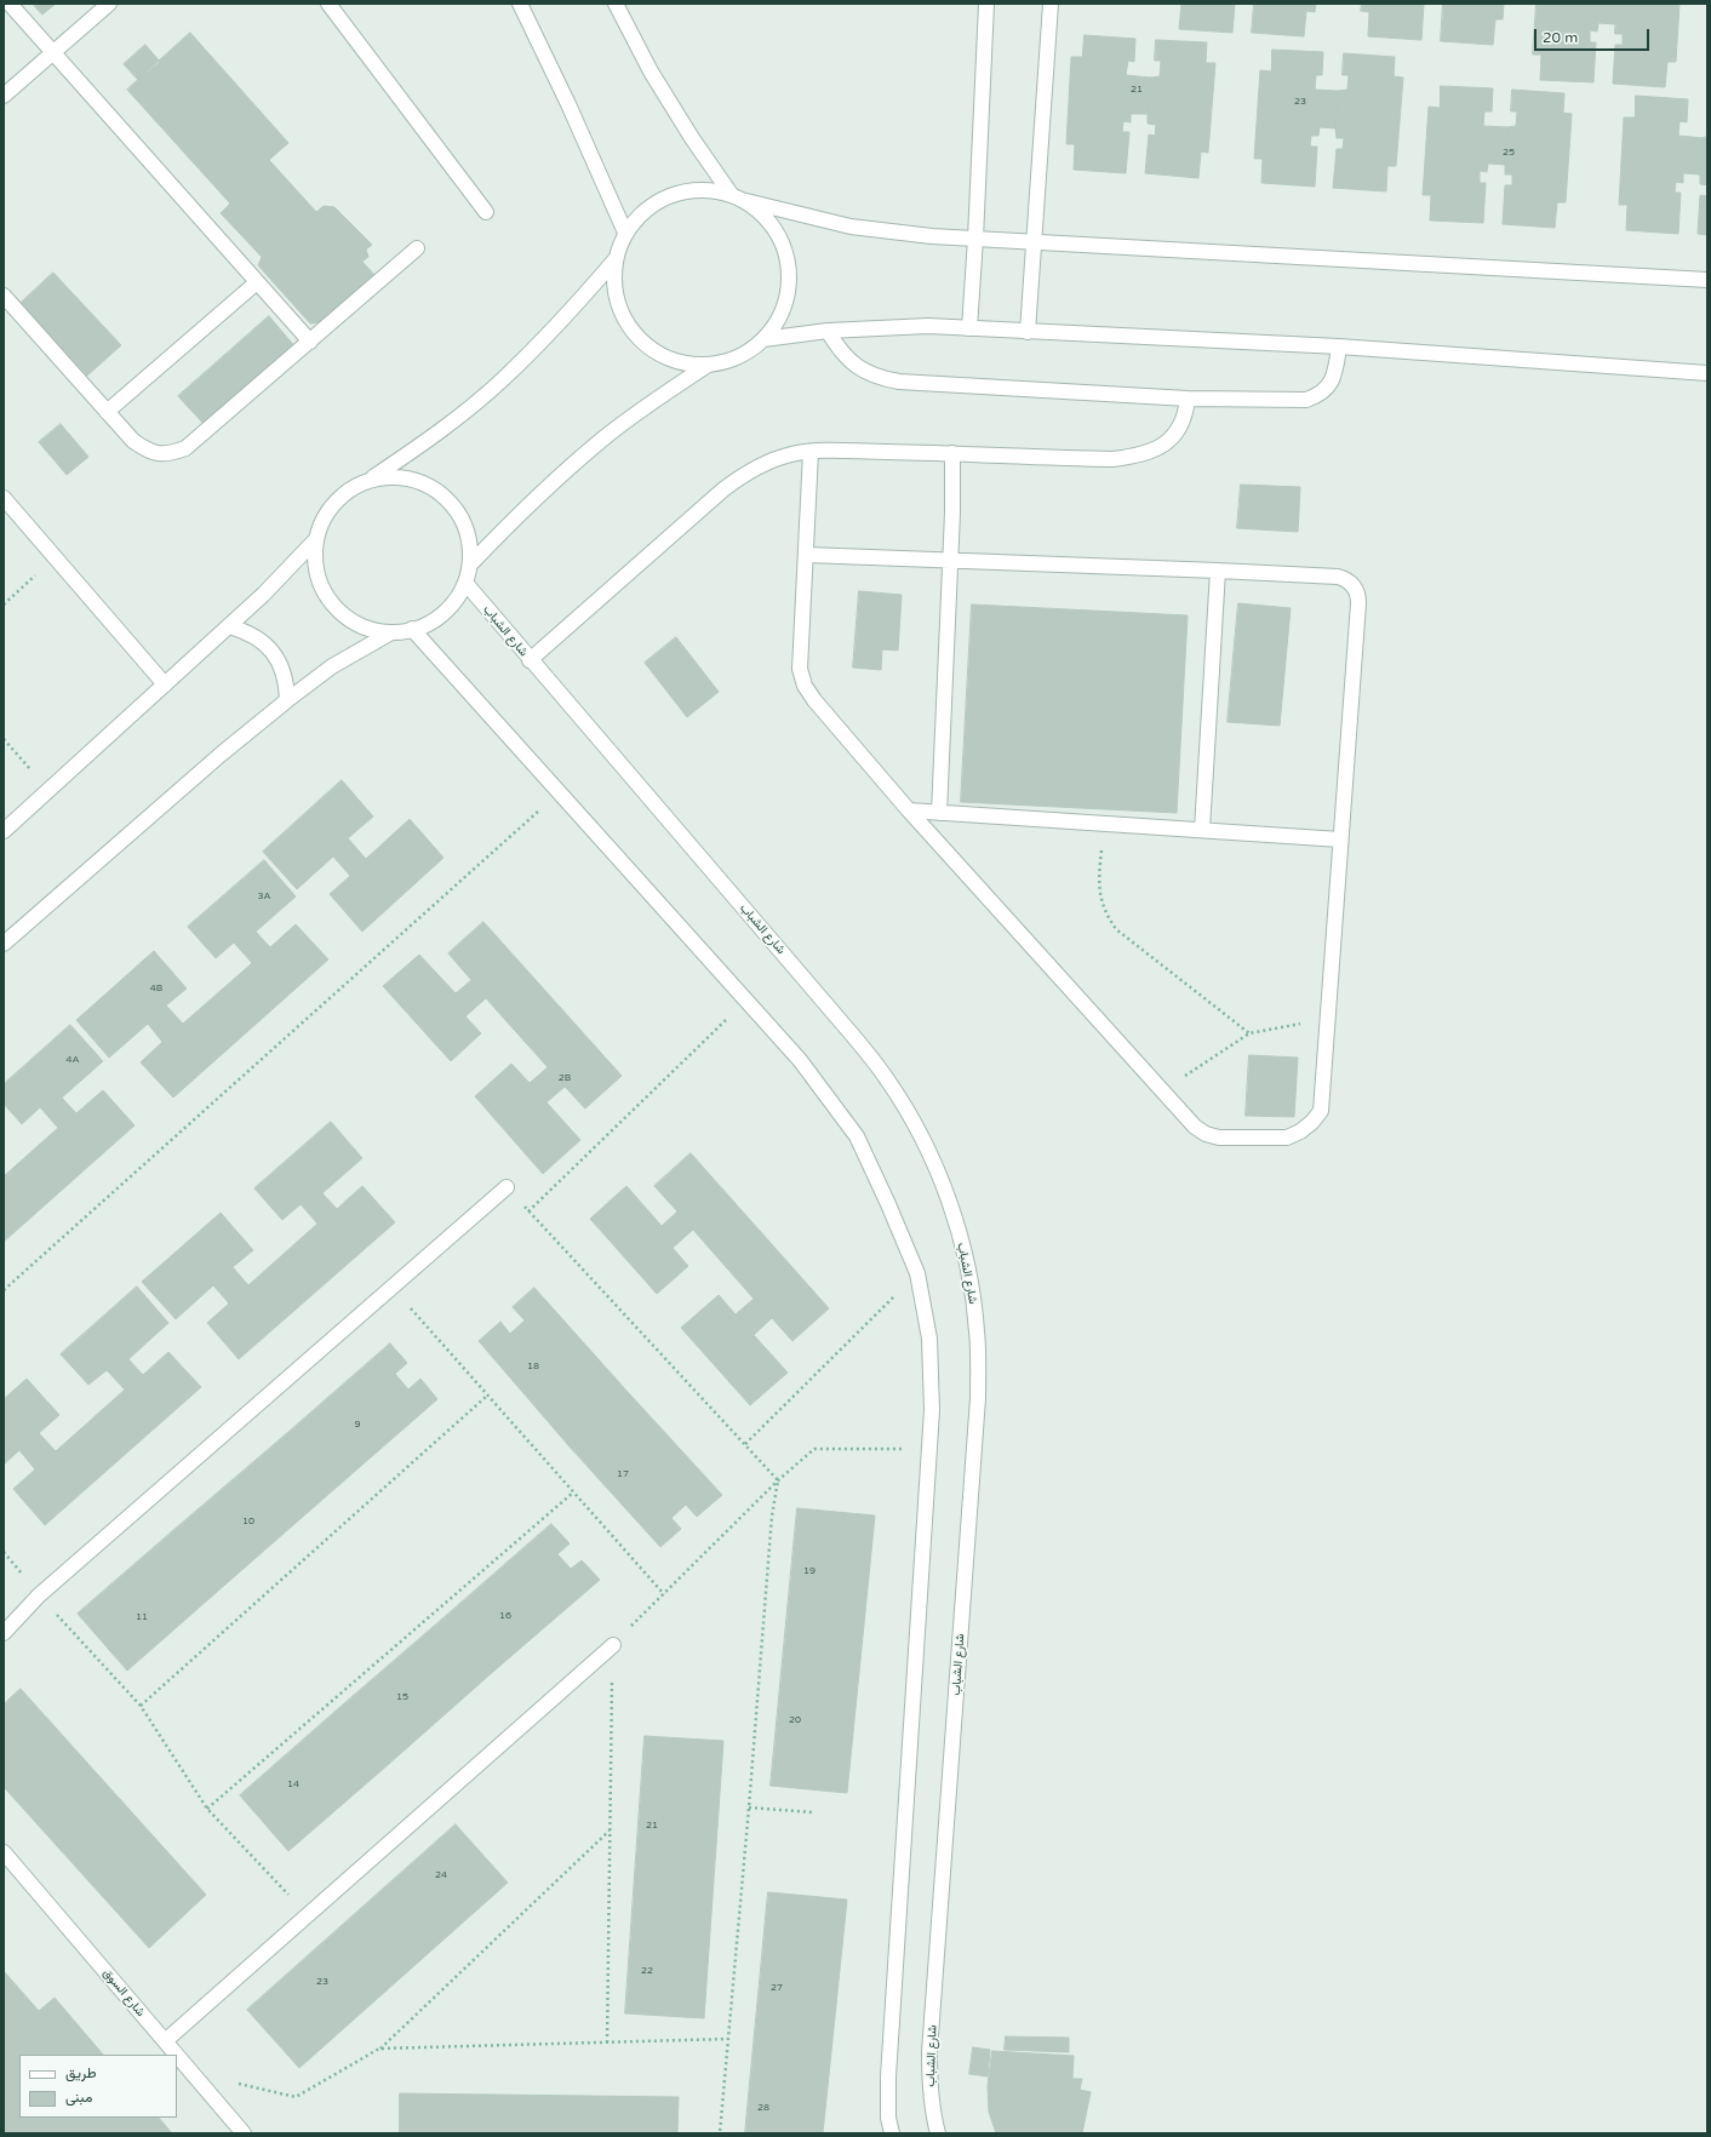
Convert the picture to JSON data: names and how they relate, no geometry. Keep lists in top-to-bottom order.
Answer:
{
  "streets": {
    "street": ["شارع الشباب", "شارع السوق"]
  },
  "house_numbers": [
    "21",
    "23",
    "25",
    "3A",
    "4B",
    "4A",
    "2B",
    "18",
    "9",
    "17",
    "10",
    "19",
    "16",
    "11",
    "15",
    "20",
    "14",
    "21",
    "24",
    "22",
    "23",
    "27",
    "28"
  ],
  "legend": ["طريق", "مبنى"],
  "scale_bar": "20 m"
}
